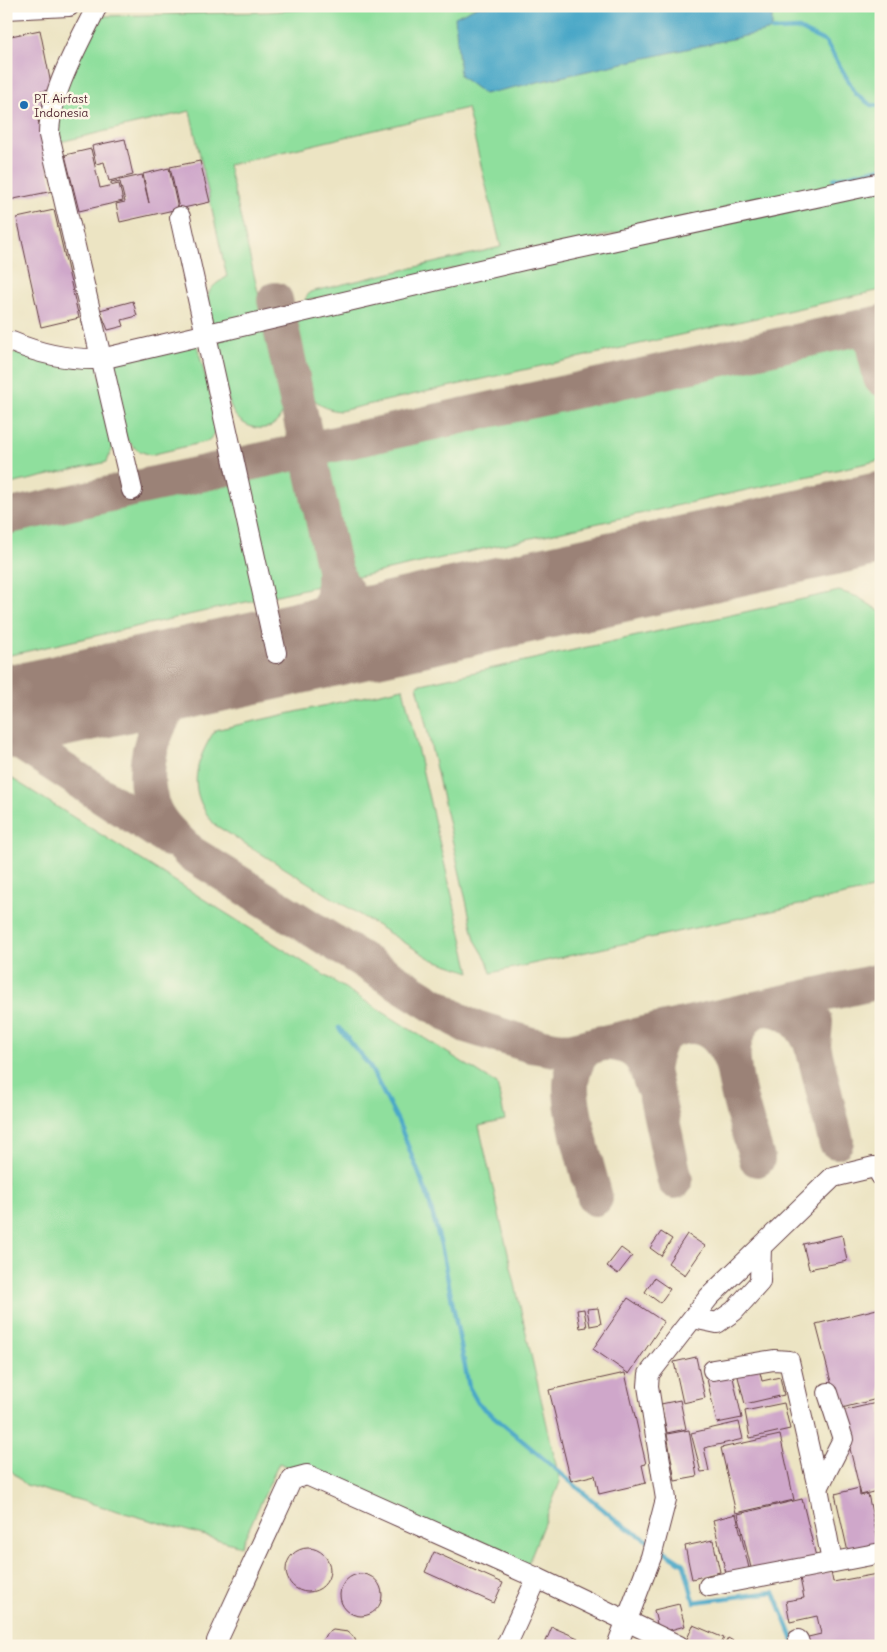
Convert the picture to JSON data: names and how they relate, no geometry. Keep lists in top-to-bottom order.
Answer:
{
  "places": ["PT. Airfast Indonesia"]
}
